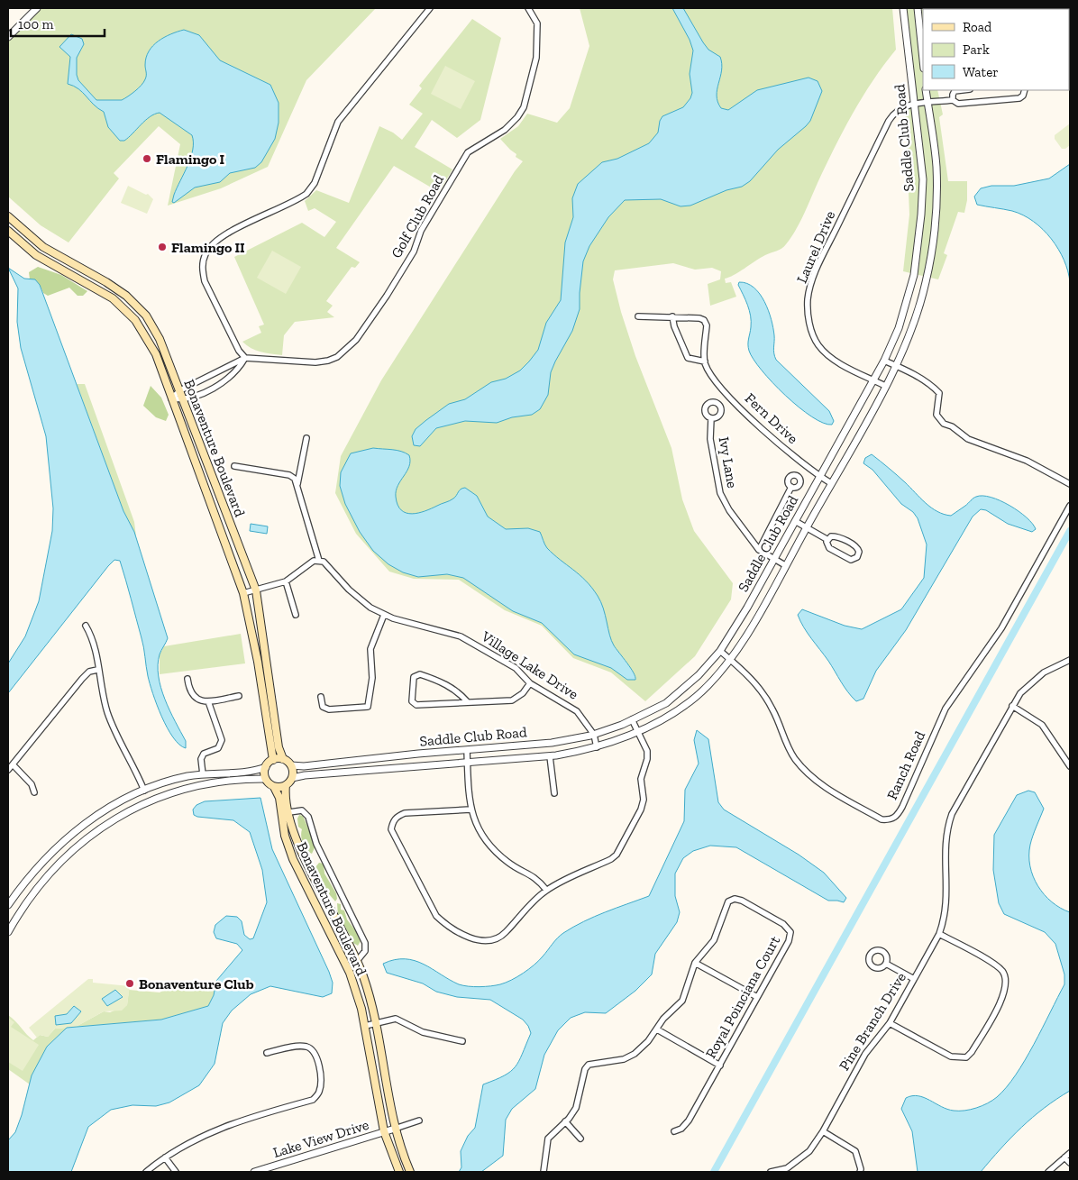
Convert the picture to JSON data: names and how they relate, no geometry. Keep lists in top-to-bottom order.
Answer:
{
  "streets": {
    "main road": ["Bonaventure Boulevard"],
    "street": [
      "Saddle Club Road",
      "Golf Club Road",
      "Laurel Drive",
      "Fern Drive",
      "Ivy Lane",
      "Village Lake Drive",
      "Ranch Road",
      "Royal Poinciana Court",
      "Pine Branch Drive",
      "Lake View Drive"
    ]
  },
  "crossings": [
    ["Saddle Club Road", "Laurel Drive"],
    ["Saddle Club Road", "Fern Drive"],
    ["Saddle Club Road", "Bonaventure Boulevard"],
    ["Saddle Club Road", "Ivy Lane"],
    ["Saddle Club Road", "Village Lake Drive"],
    ["Saddle Club Road", "Ranch Road"],
    ["Bonaventure Boulevard", "Lake View Drive"]
  ],
  "places": ["Flamingo I", "Flamingo II", "Bonaventure Club"],
  "legend": ["Road", "Park", "Water"],
  "scale_bar": "100 m"
}
